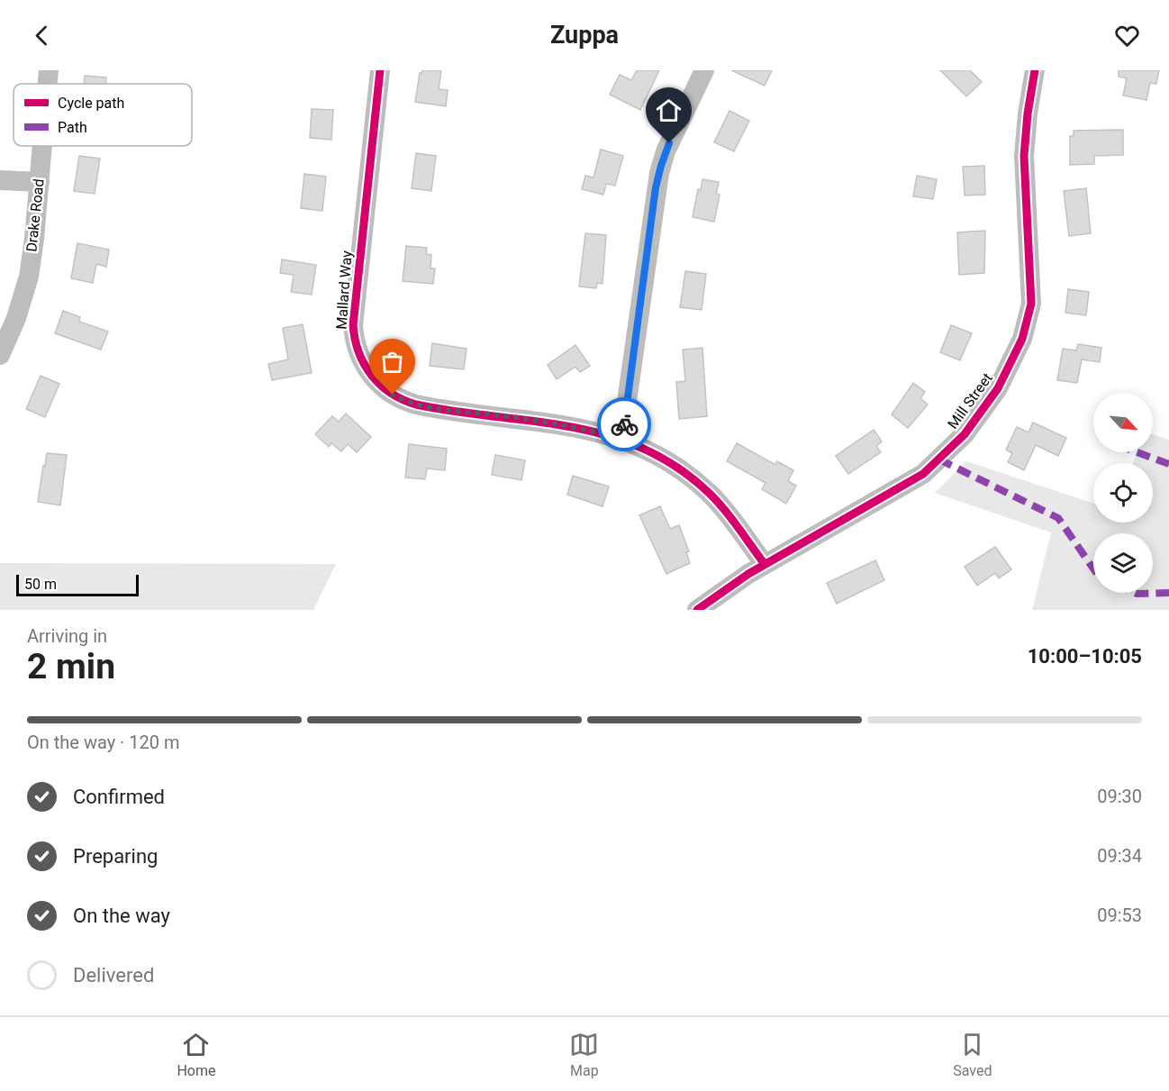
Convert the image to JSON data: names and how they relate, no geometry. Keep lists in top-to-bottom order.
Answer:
{
  "streets": {
    "street": ["Drake Road", "Mallard Way", "Mill Street"]
  },
  "crossings": [
    ["Mallard Way", "Mill Street"]
  ],
  "legend": ["Cycle path", "Path"],
  "scale_bar": "50 m",
  "north": "bottom right",
  "page": {
    "header": "Zuppa",
    "scale": "50 m",
    "heading": ["2 min", "Arriving in", "10:00–10:05"],
    "bar": "On the way · 120 m",
    "list": [
      ["Confirmed", "09:30"],
      ["Preparing", "09:34"],
      ["On the way", "09:53"],
      "Delivered"
    ],
    "tabs": ["Home", "Map", "Saved"]
  }
}
